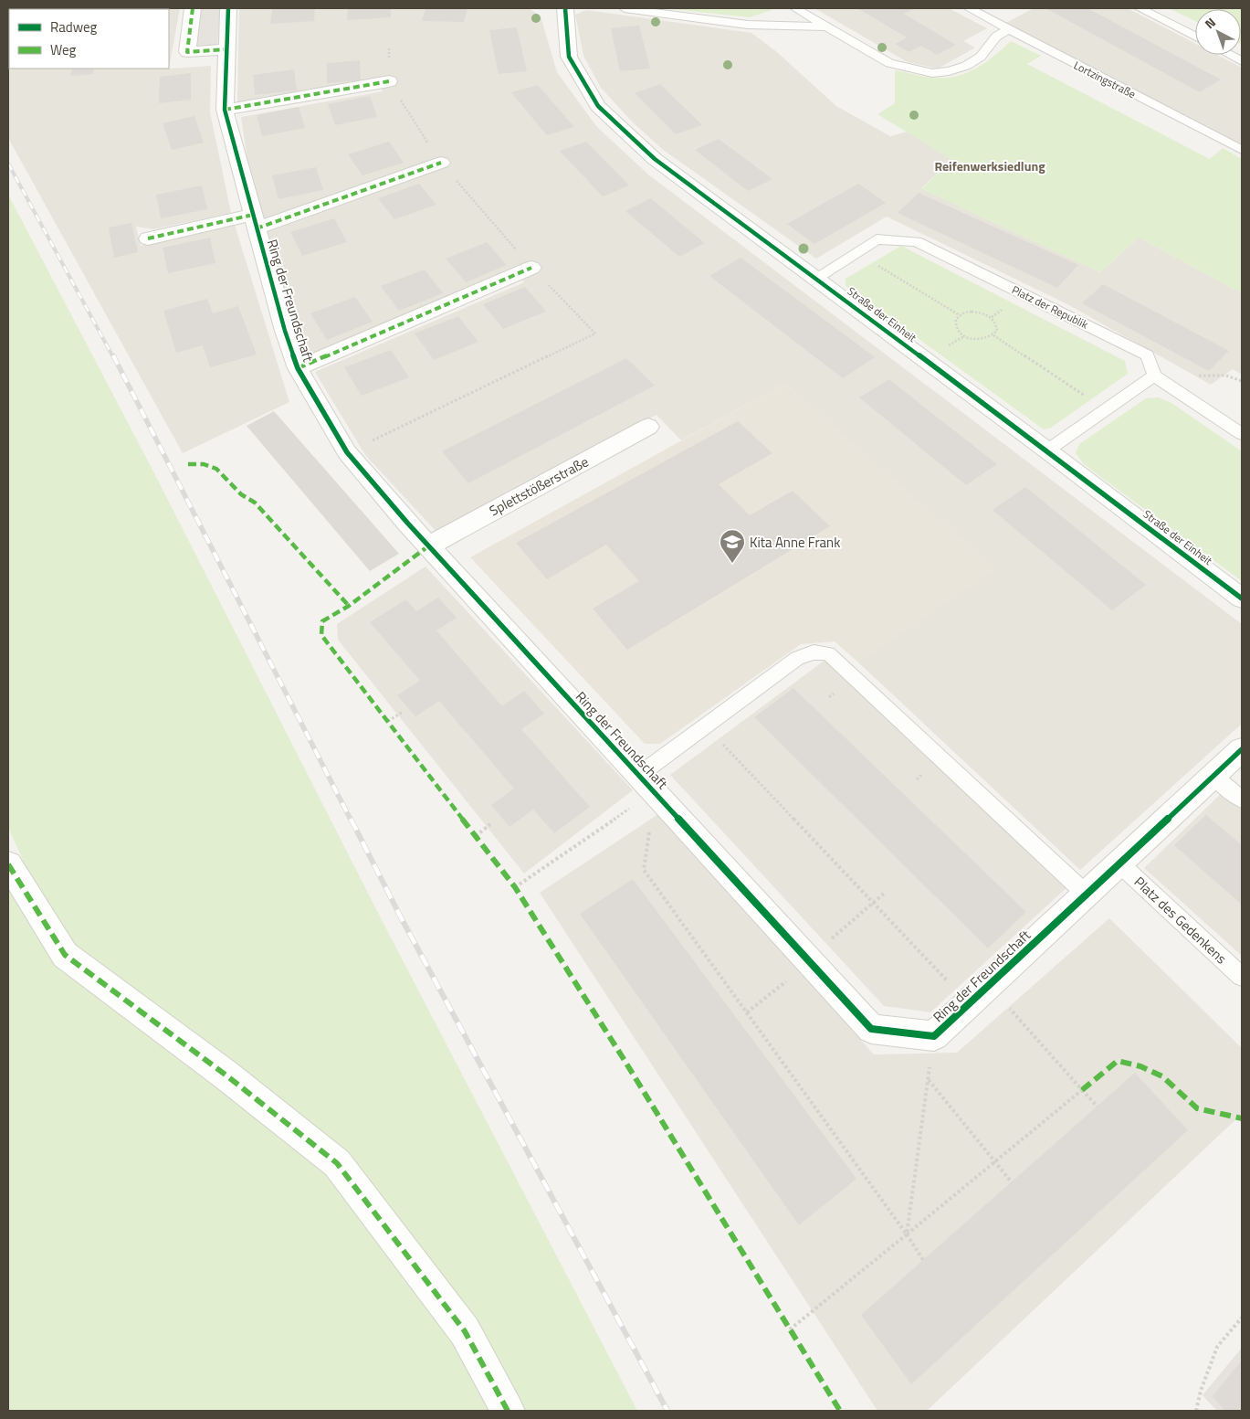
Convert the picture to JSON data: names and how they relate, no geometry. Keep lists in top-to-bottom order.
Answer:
{
  "streets": {
    "street": ["Ring der Freundschaft", "Straße der Einheit", "Splettstößerstraße"],
    "lane": ["Lortzingstraße", "Platz der Republik", "Platz des Gedenkens"]
  },
  "crossings": [
    ["Ring der Freundschaft", "Splettstößerstraße"],
    ["Ring der Freundschaft", "Platz des Gedenkens"],
    ["Platz der Republik", "Straße der Einheit"]
  ],
  "districts": ["Reifenwerksiedlung"],
  "places": {
    "school or university": ["Kita Anne Frank"]
  },
  "legend": ["Radweg", "Weg"],
  "north": "top left"
}
